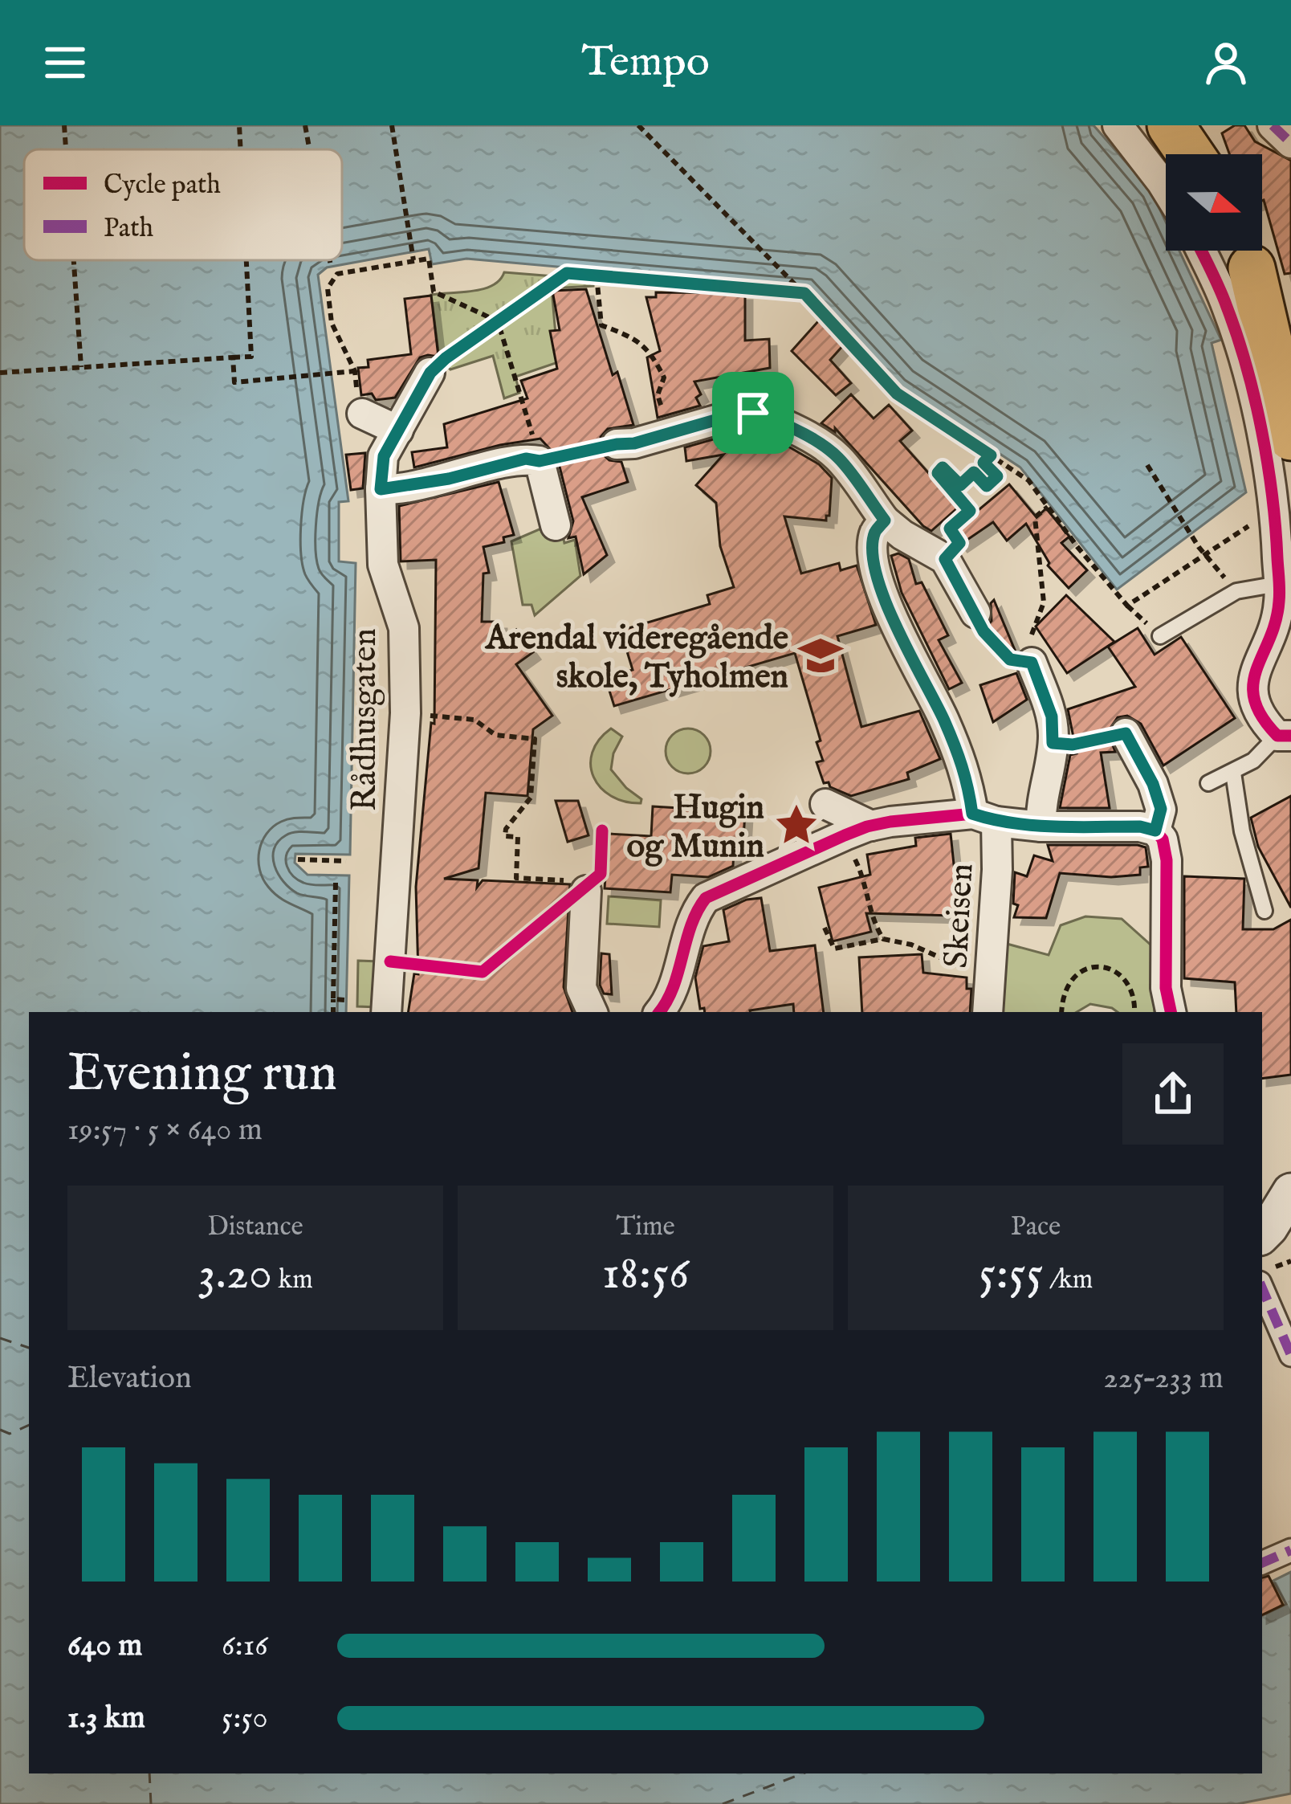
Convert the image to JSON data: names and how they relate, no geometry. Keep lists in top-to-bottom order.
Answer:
{
  "streets": {
    "street": ["Rådhusgaten", "Skeisen"]
  },
  "places": {
    "school or university": ["Arendal videregående skole, Tyholmen"],
    "place": ["Hugin og Munin"]
  },
  "legend": ["Cycle path", "Path"],
  "north": "right",
  "page": {
    "header": "Tempo",
    "heading": ["Evening run", "19:57 · 5 × 640 m"],
    "stats": [
      ["Distance", "3.20 km"],
      ["Time", "18:56"],
      ["Pace", "5:55 /km"]
    ],
    "chart": ["Elevation", "225–233 m"],
    "list": [
      {
        "name": "640 m",
        "note": "6:16"
      },
      {
        "name": "1.3 km",
        "note": "5:50"
      }
    ]
  }
}
